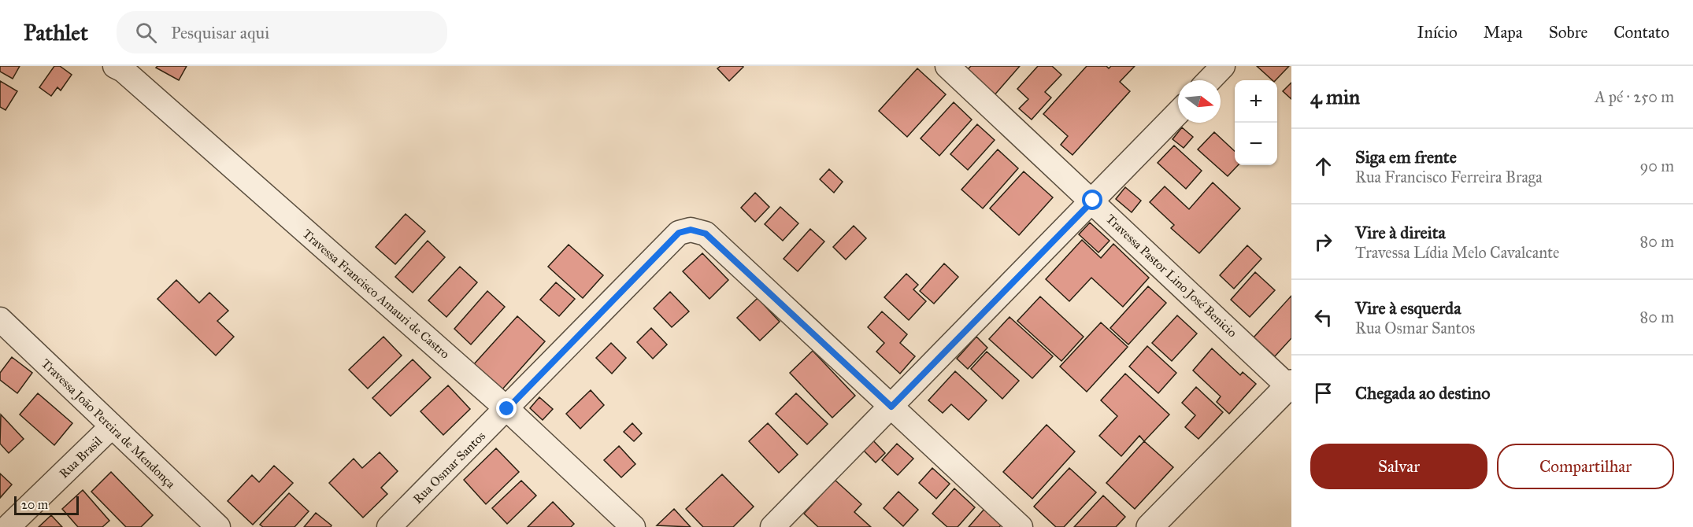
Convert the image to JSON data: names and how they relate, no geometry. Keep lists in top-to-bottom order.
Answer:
{
  "streets": {
    "street": [
      "Travessa Pastor Lino José Benicio",
      "Travessa Francisco Amauri de Castro",
      "Travessa João Pereira de Mendonça",
      "Rua Brasil",
      "Rua Osmar Santos"
    ]
  },
  "crossings": [
    ["Travessa Francisco Amauri de Castro", "Rua Osmar Santos"],
    ["Travessa João Pereira de Mendonça", "Rua Brasil"]
  ],
  "scale_bar": "20 m",
  "north": "right",
  "page": {
    "header": "Pathlet",
    "search": "Pesquisar aqui",
    "nav": [
      "Início",
      "Mapa",
      "Sobre",
      "Contato"
    ],
    "heading": ["4 min", "A pé · 250 m"],
    "map_buttons": ["+", "−"],
    "list": [
      ["Siga em frente", "Rua Francisco Ferreira Braga", "90 m"],
      ["Vire à direita", "Travessa Lídia Melo Cavalcante", "80 m"],
      ["Vire à esquerda", "Rua Osmar Santos", "80 m"],
      "Chegada ao destino"
    ],
    "buttons": ["Salvar", "Compartilhar"],
    "scale": "20 m"
  }
}
